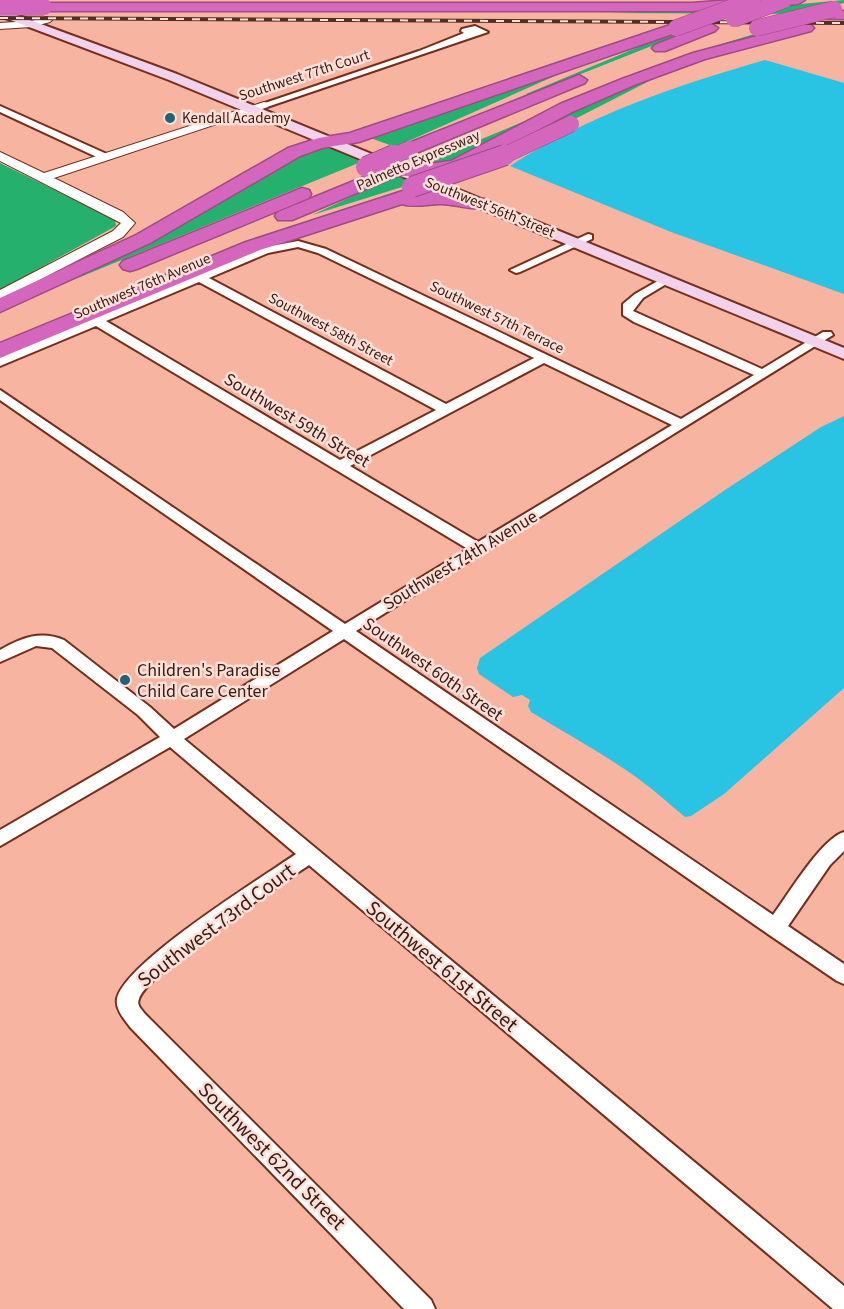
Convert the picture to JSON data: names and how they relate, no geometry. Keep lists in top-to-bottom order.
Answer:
{
  "streets": {
    "highway": ["Palmetto Expressway"],
    "main road": ["Southwest 56th Street"],
    "street": [
      "Southwest 77th Court",
      "Southwest 76th Avenue",
      "Southwest 57th Terrace",
      "Southwest 58th Street",
      "Southwest 59th Street",
      "Southwest 74th Avenue",
      "Southwest 60th Street",
      "Southwest 73rd Court",
      "Southwest 61st Street",
      "Southwest 62nd Street"
    ]
  },
  "crossings": [
    ["Southwest 77th Court", "Southwest 56th Street"],
    ["Palmetto Expressway", "Southwest 56th Street"],
    ["Southwest 56th Street", "Southwest 74th Avenue"],
    ["Southwest 76th Avenue", "Southwest 57th Terrace"],
    ["Southwest 76th Avenue", "Southwest 58th Street"],
    ["Southwest 76th Avenue", "Southwest 59th Street"],
    ["Southwest 57th Terrace", "Southwest 74th Avenue"],
    ["Southwest 59th Street", "Southwest 74th Avenue"],
    ["Southwest 74th Avenue", "Southwest 60th Street"],
    ["Southwest 74th Avenue", "Southwest 61st Street"],
    ["Southwest 73rd Court", "Southwest 61st Street"],
    ["Southwest 73rd Court", "Southwest 62nd Street"]
  ],
  "places": ["Kendall Academy", "Children's Paradise Child Care Center"]
}
